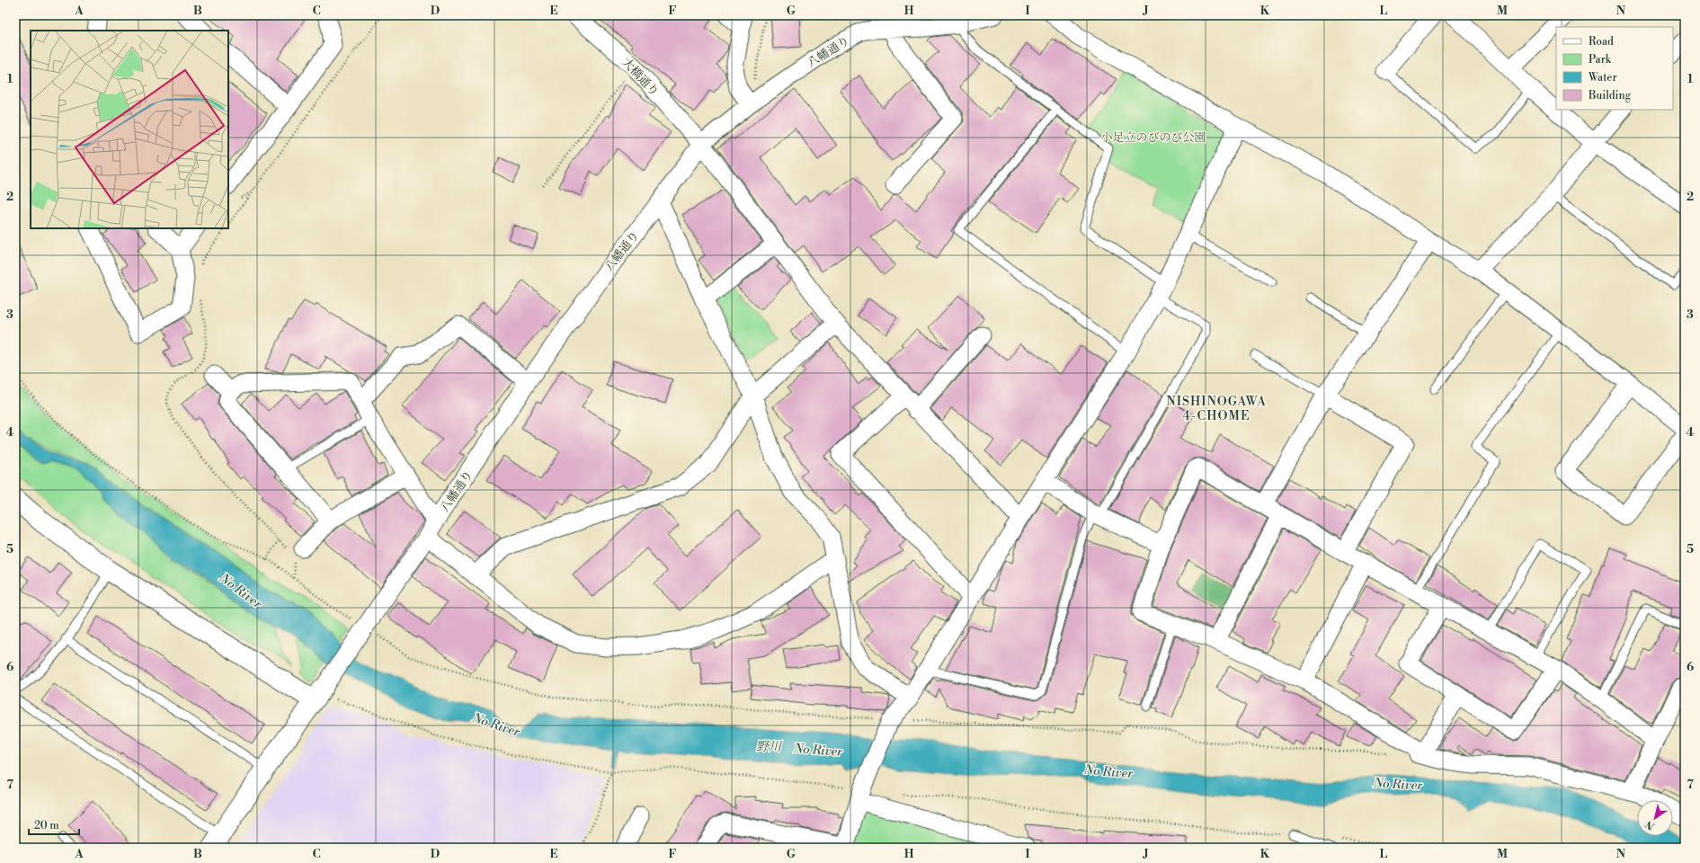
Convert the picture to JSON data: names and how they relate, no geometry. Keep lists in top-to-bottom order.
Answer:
{
  "streets": {
    "street": ["八幡通り", "大橋通り"]
  },
  "crossings": [
    ["八幡通り", "大橋通り"]
  ],
  "districts": ["NISHINOGAWA 4-CHOME"],
  "water": ["No River", "野川"],
  "parks": ["小足立のびのび公園"],
  "legend": [
    "Road",
    "Park",
    "Water",
    "Building"
  ],
  "scale_bar": "20 m",
  "north": "bottom left",
  "grid": {
    "columns": [
      "A",
      "B",
      "C",
      "D",
      "E",
      "F",
      "G",
      "H",
      "I",
      "J",
      "K",
      "L",
      "M",
      "N"
    ],
    "rows": [
      "1",
      "2",
      "3",
      "4",
      "5",
      "6",
      "7"
    ]
  }
}
